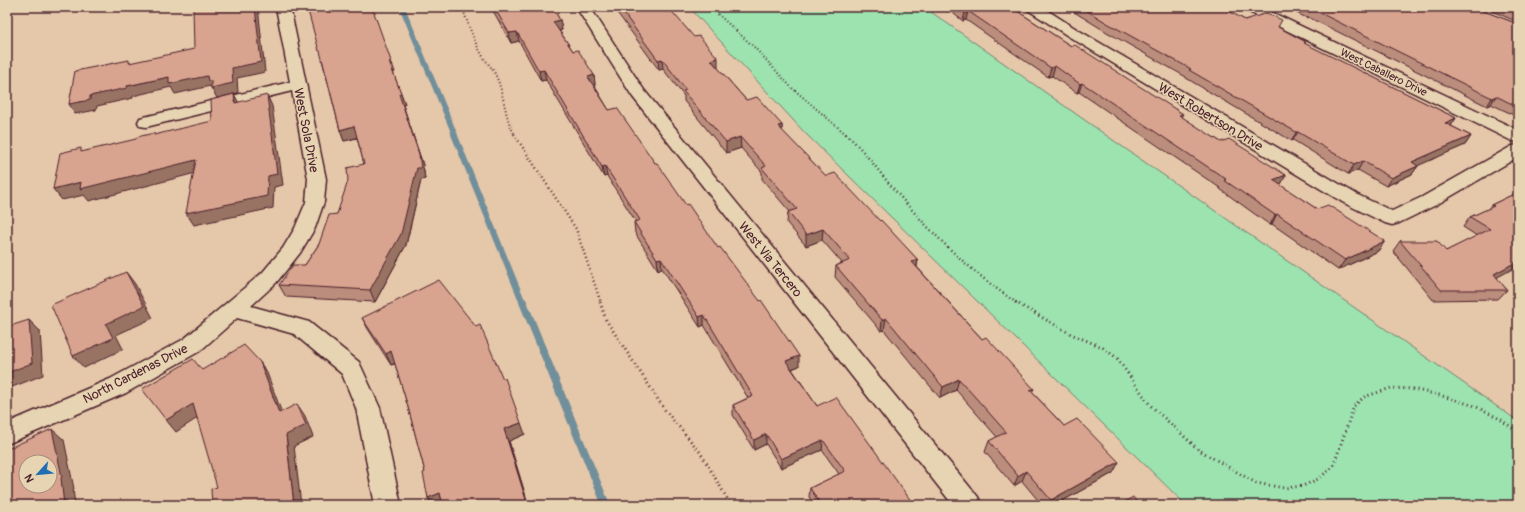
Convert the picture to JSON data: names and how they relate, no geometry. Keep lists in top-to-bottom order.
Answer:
{
  "streets": {
    "street": [
      "West Caballero Drive",
      "West Robertson Drive",
      "West Sola Drive",
      "West Via Tercero",
      "North Cardenas Drive"
    ]
  },
  "crossings": [
    ["West Sola Drive", "North Cardenas Drive"]
  ],
  "north": "bottom left"
}
